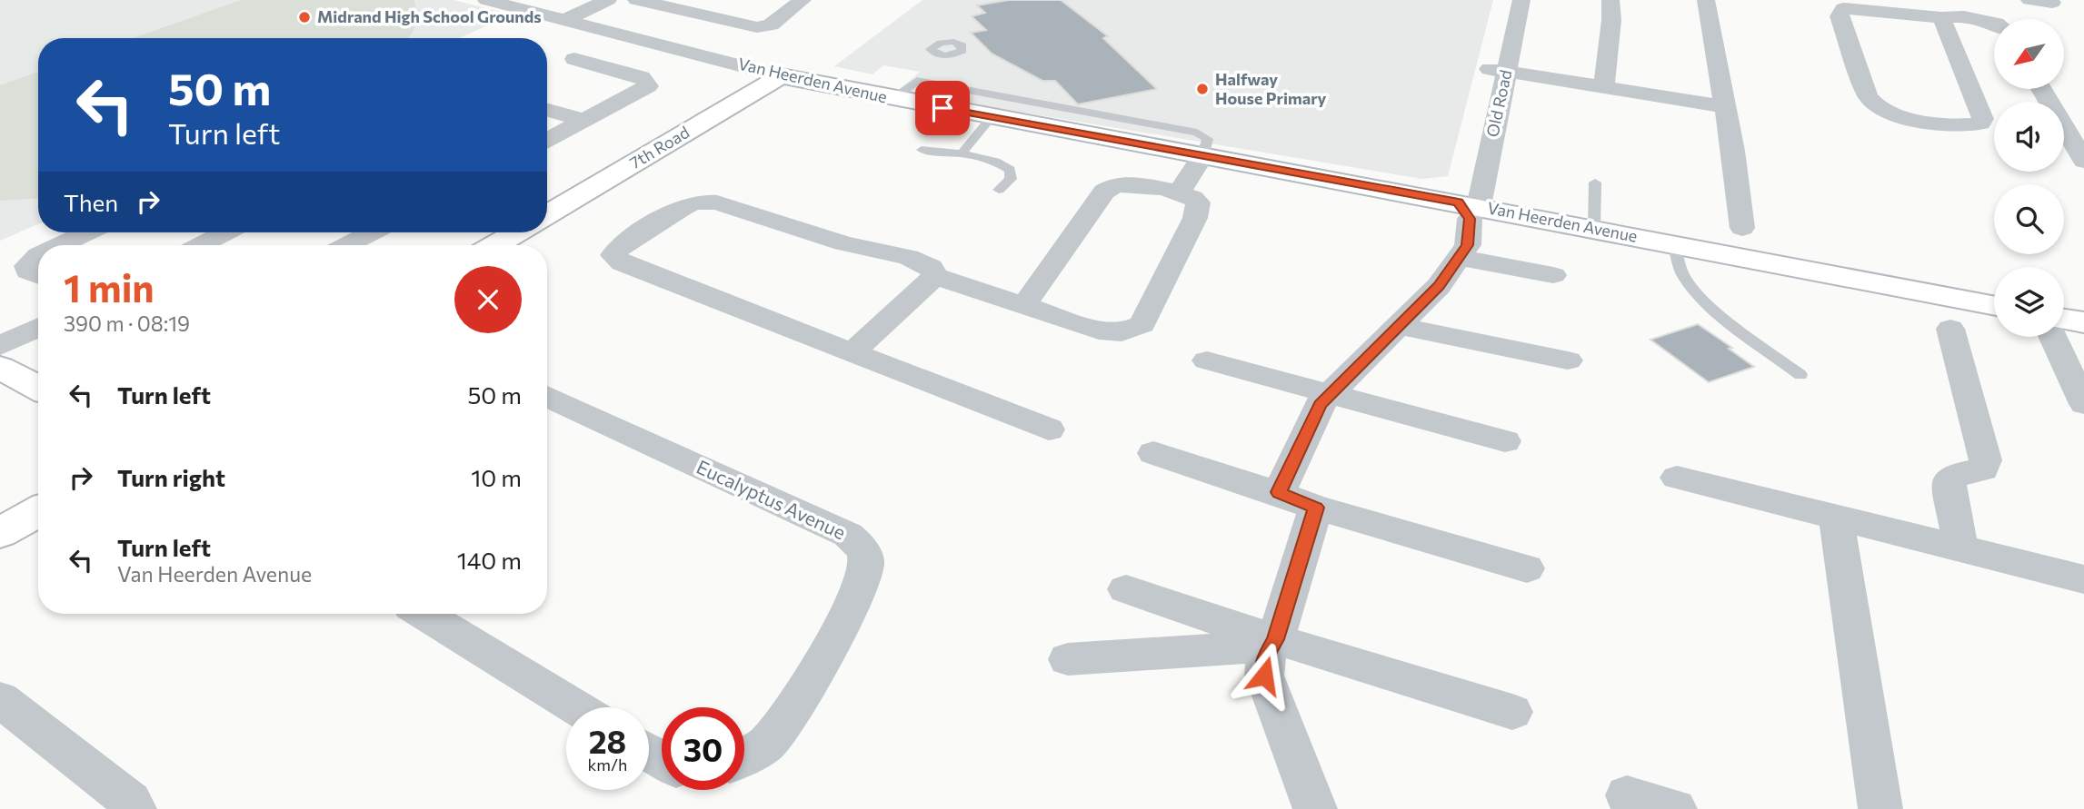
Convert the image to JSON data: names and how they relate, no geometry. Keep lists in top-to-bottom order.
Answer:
{
  "streets": {
    "street": [
      "Van Heerden Avenue",
      "Old Road",
      "7th Road",
      "Eucalyptus Avenue"
    ]
  },
  "crossings": [
    ["Van Heerden Avenue", "Old Road"],
    ["Van Heerden Avenue", "7th Road"]
  ],
  "places": ["Midrand High School Grounds", "Halfway House Primary"],
  "north": "bottom left",
  "page": {
    "turn": ["50 m", "Turn left"],
    "then": "Then",
    "heading": ["1 min", "390 m · 08:19"],
    "list": [
      {
        "name": "Turn left",
        "value": "50 m"
      },
      {
        "name": "Turn right",
        "value": "10 m"
      },
      {
        "name": "Turn left",
        "note": "Van Heerden Avenue",
        "value": "140 m"
      }
    ],
    "speed": "28 km/h",
    "limit": "30"
  }
}
